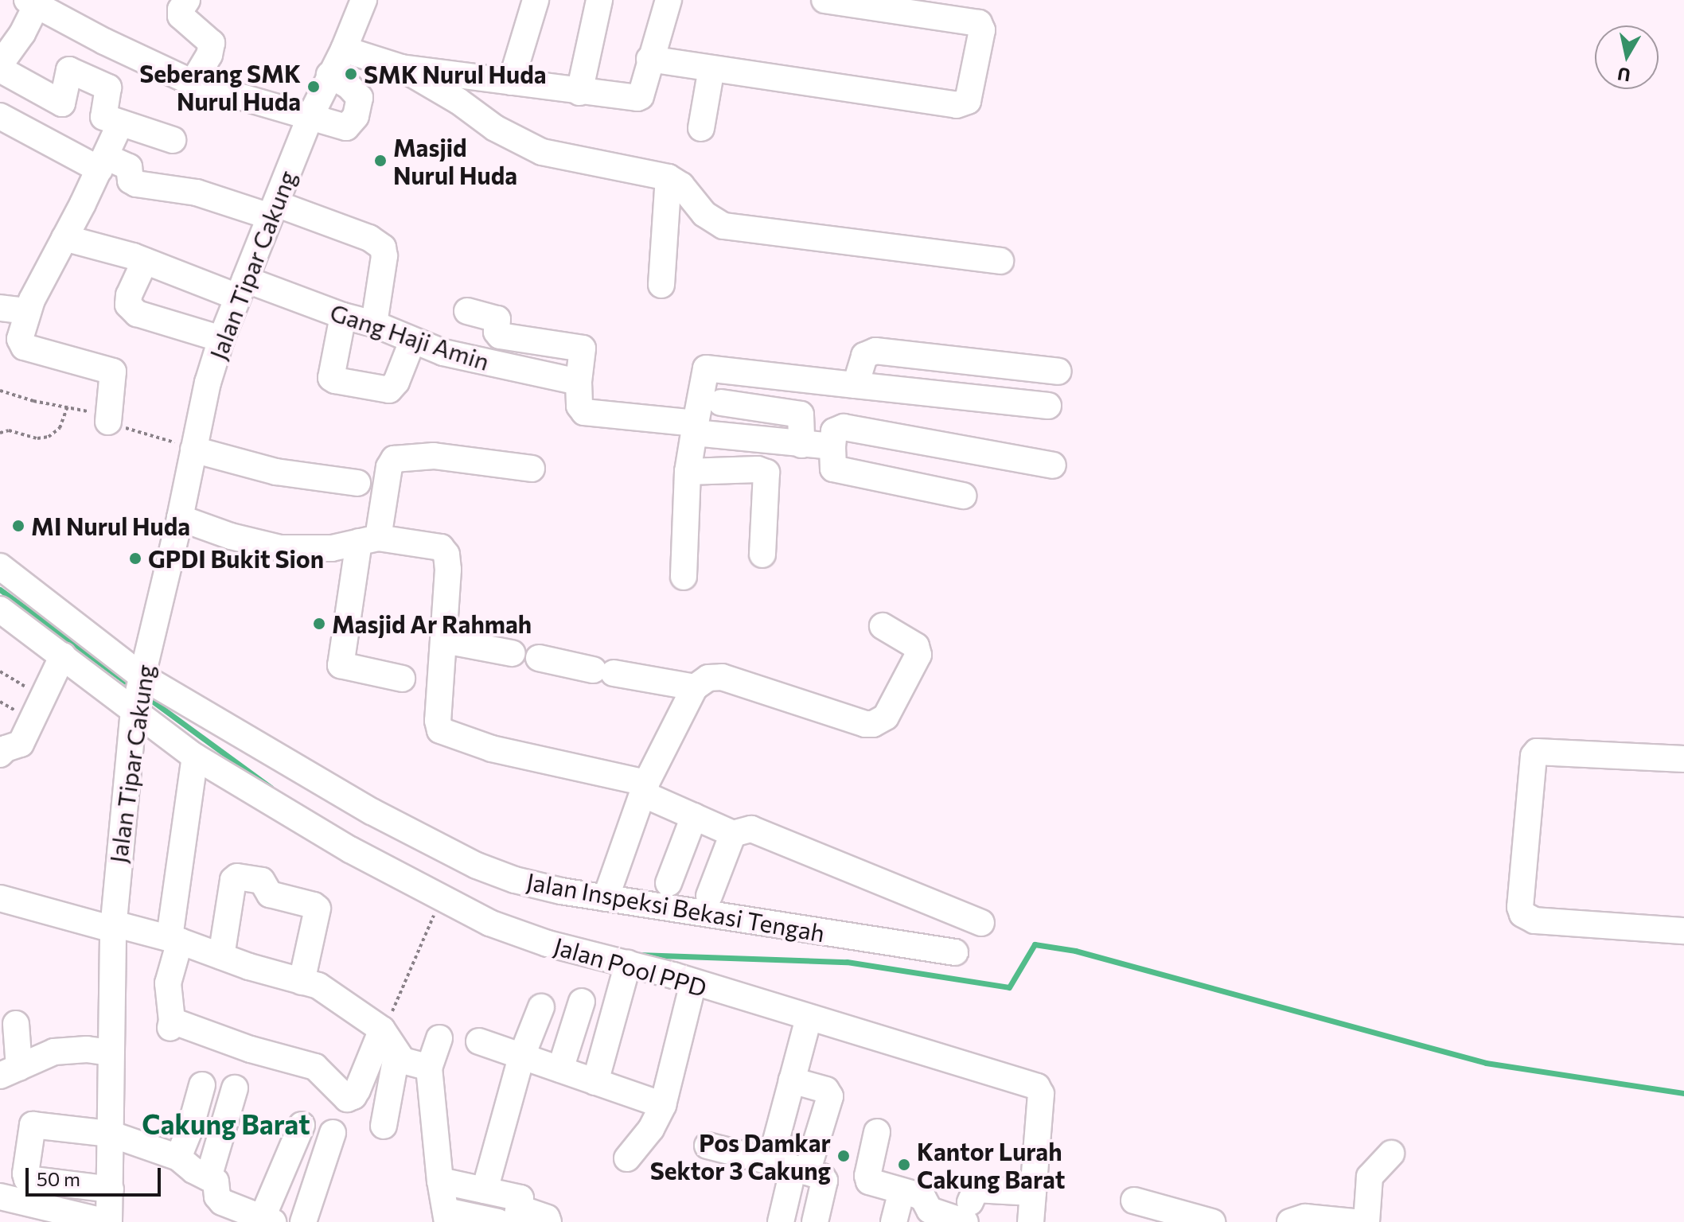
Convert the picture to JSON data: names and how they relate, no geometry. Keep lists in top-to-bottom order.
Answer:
{
  "streets": {
    "street": [
      "Jalan Tipar Cakung",
      "Gang Haji Amin",
      "Jalan Inspeksi Bekasi Tengah",
      "Jalan Pool PPD"
    ]
  },
  "crossings": [
    ["Jalan Tipar Cakung", "Gang Haji Amin"],
    ["Jalan Tipar Cakung", "Jalan Inspeksi Bekasi Tengah"],
    ["Jalan Tipar Cakung", "Jalan Pool PPD"],
    ["Jalan Inspeksi Bekasi Tengah", "Jalan Pool PPD"]
  ],
  "districts": ["Cakung Barat"],
  "places": [
    "SMK Nurul Huda",
    "Seberang SMK Nurul Huda",
    "Masjid Nurul Huda",
    "MI Nurul Huda",
    "GPDI Bukit Sion",
    "Masjid Ar Rahmah",
    "Pos Damkar Sektor 3 Cakung",
    "Kantor Lurah Cakung Barat"
  ],
  "scale_bar": "50 m",
  "north": "bottom"
}
